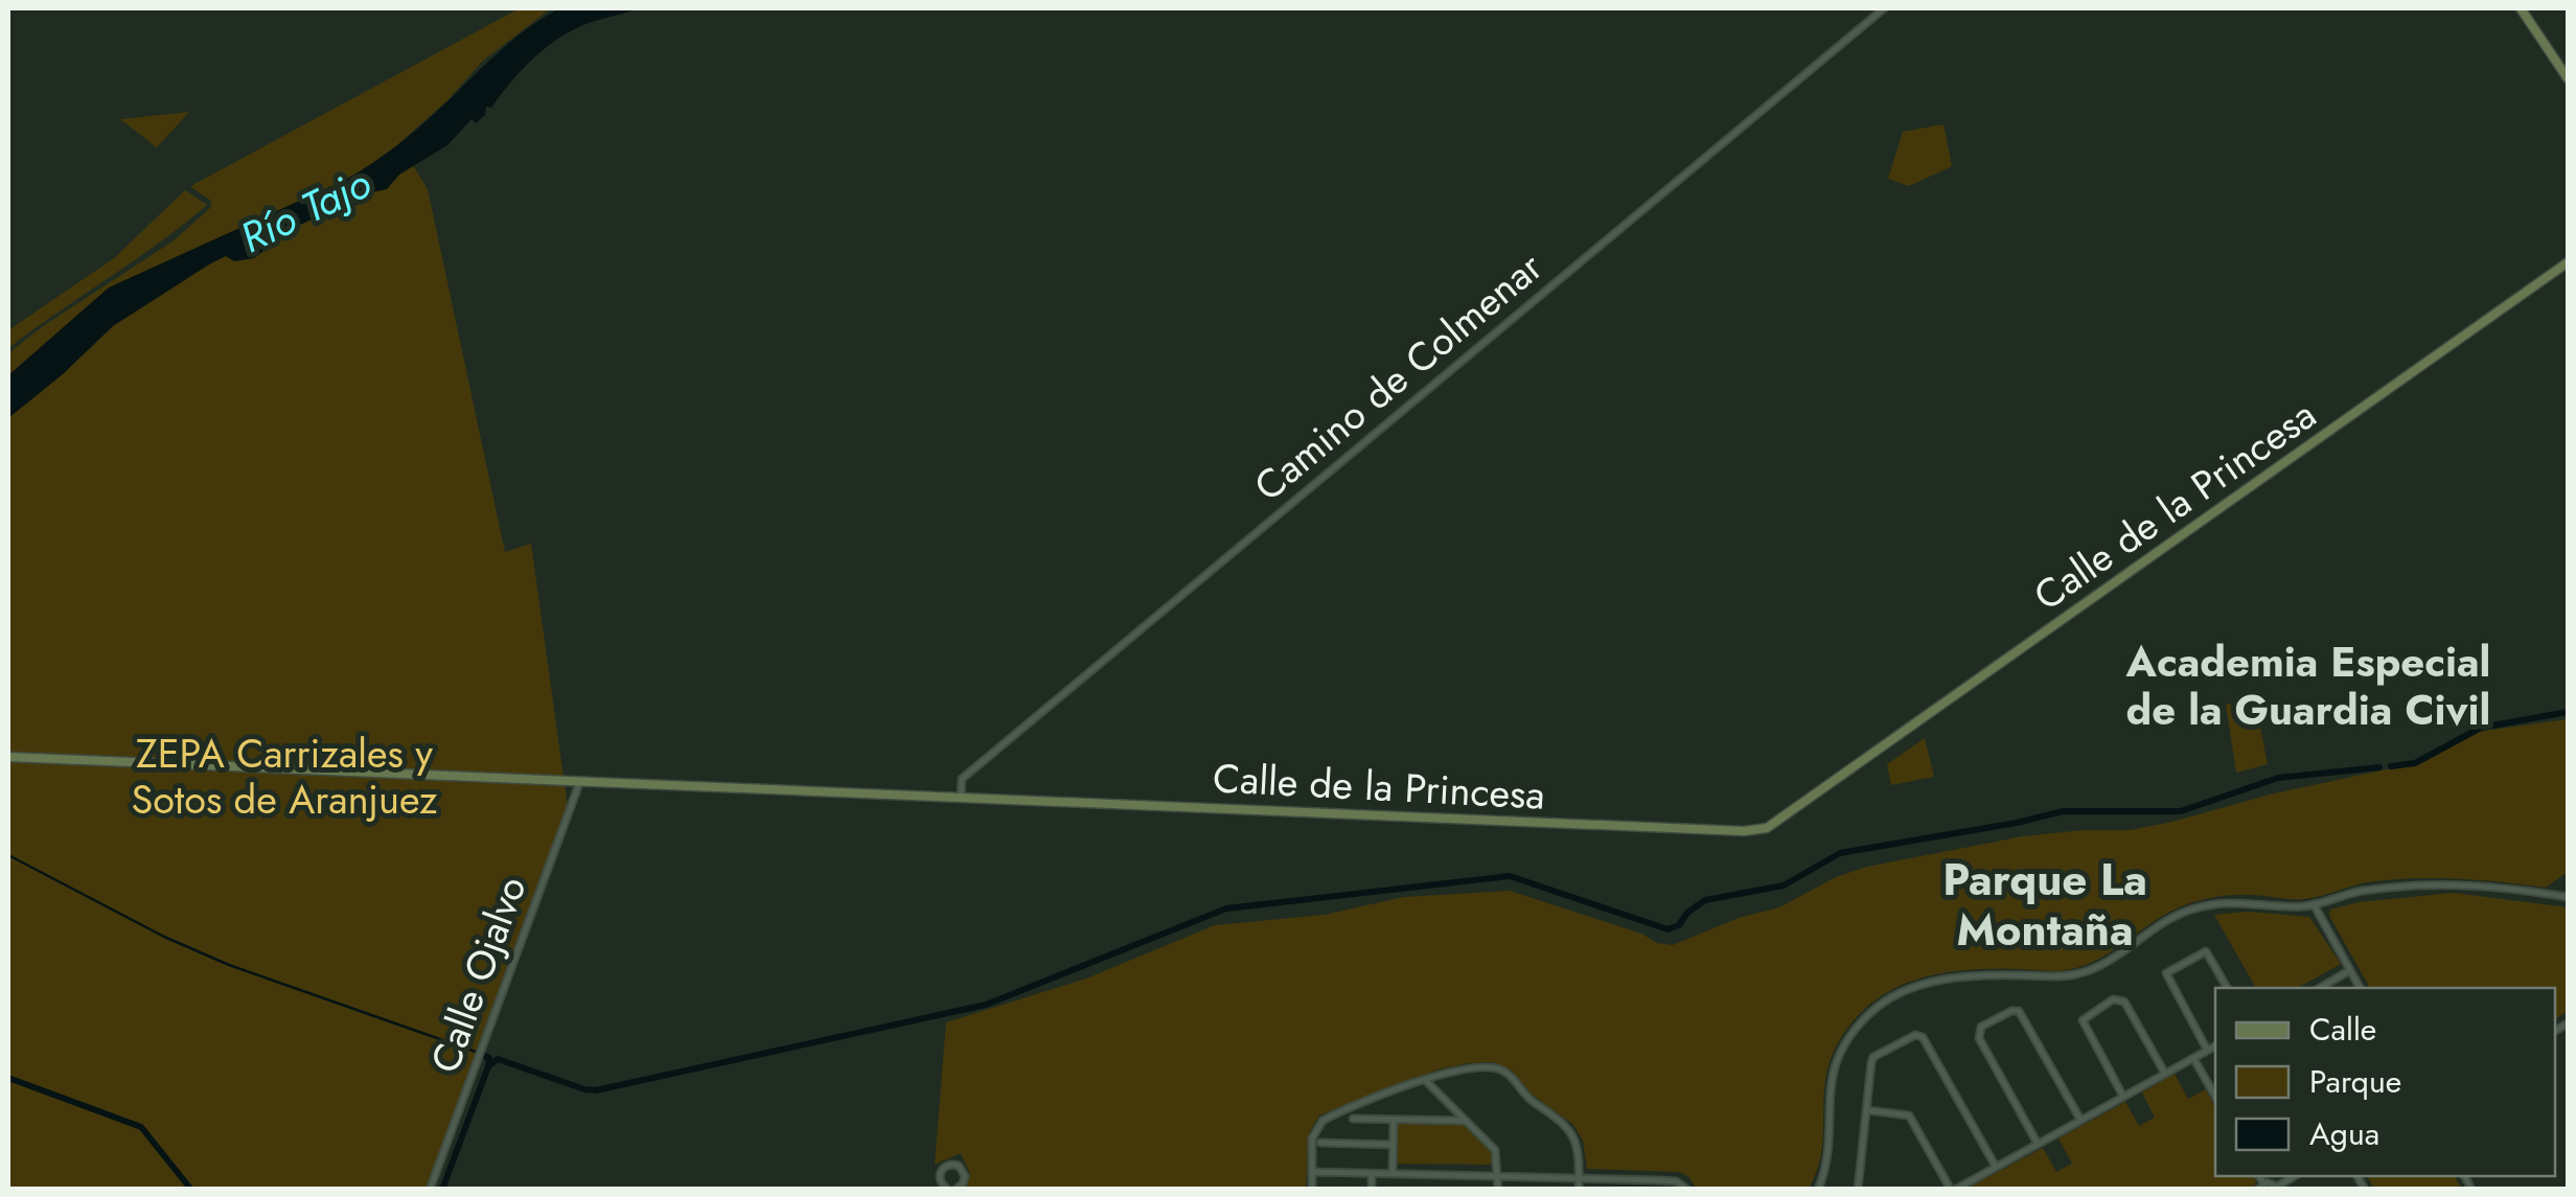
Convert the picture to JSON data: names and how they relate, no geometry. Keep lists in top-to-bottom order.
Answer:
{
  "streets": {
    "street": ["Camino de Colmenar", "Calle de la Princesa", "Calle Ojalvo"]
  },
  "crossings": [
    ["Camino de Colmenar", "Calle de la Princesa"],
    ["Calle de la Princesa", "Calle Ojalvo"]
  ],
  "districts": ["Academia Especial de la Guardia Civil", "Parque La Montaña"],
  "water": ["Río Tajo"],
  "parks": ["ZEPA Carrizales y Sotos de Aranjuez"],
  "legend": ["Calle", "Parque", "Agua"]
}
